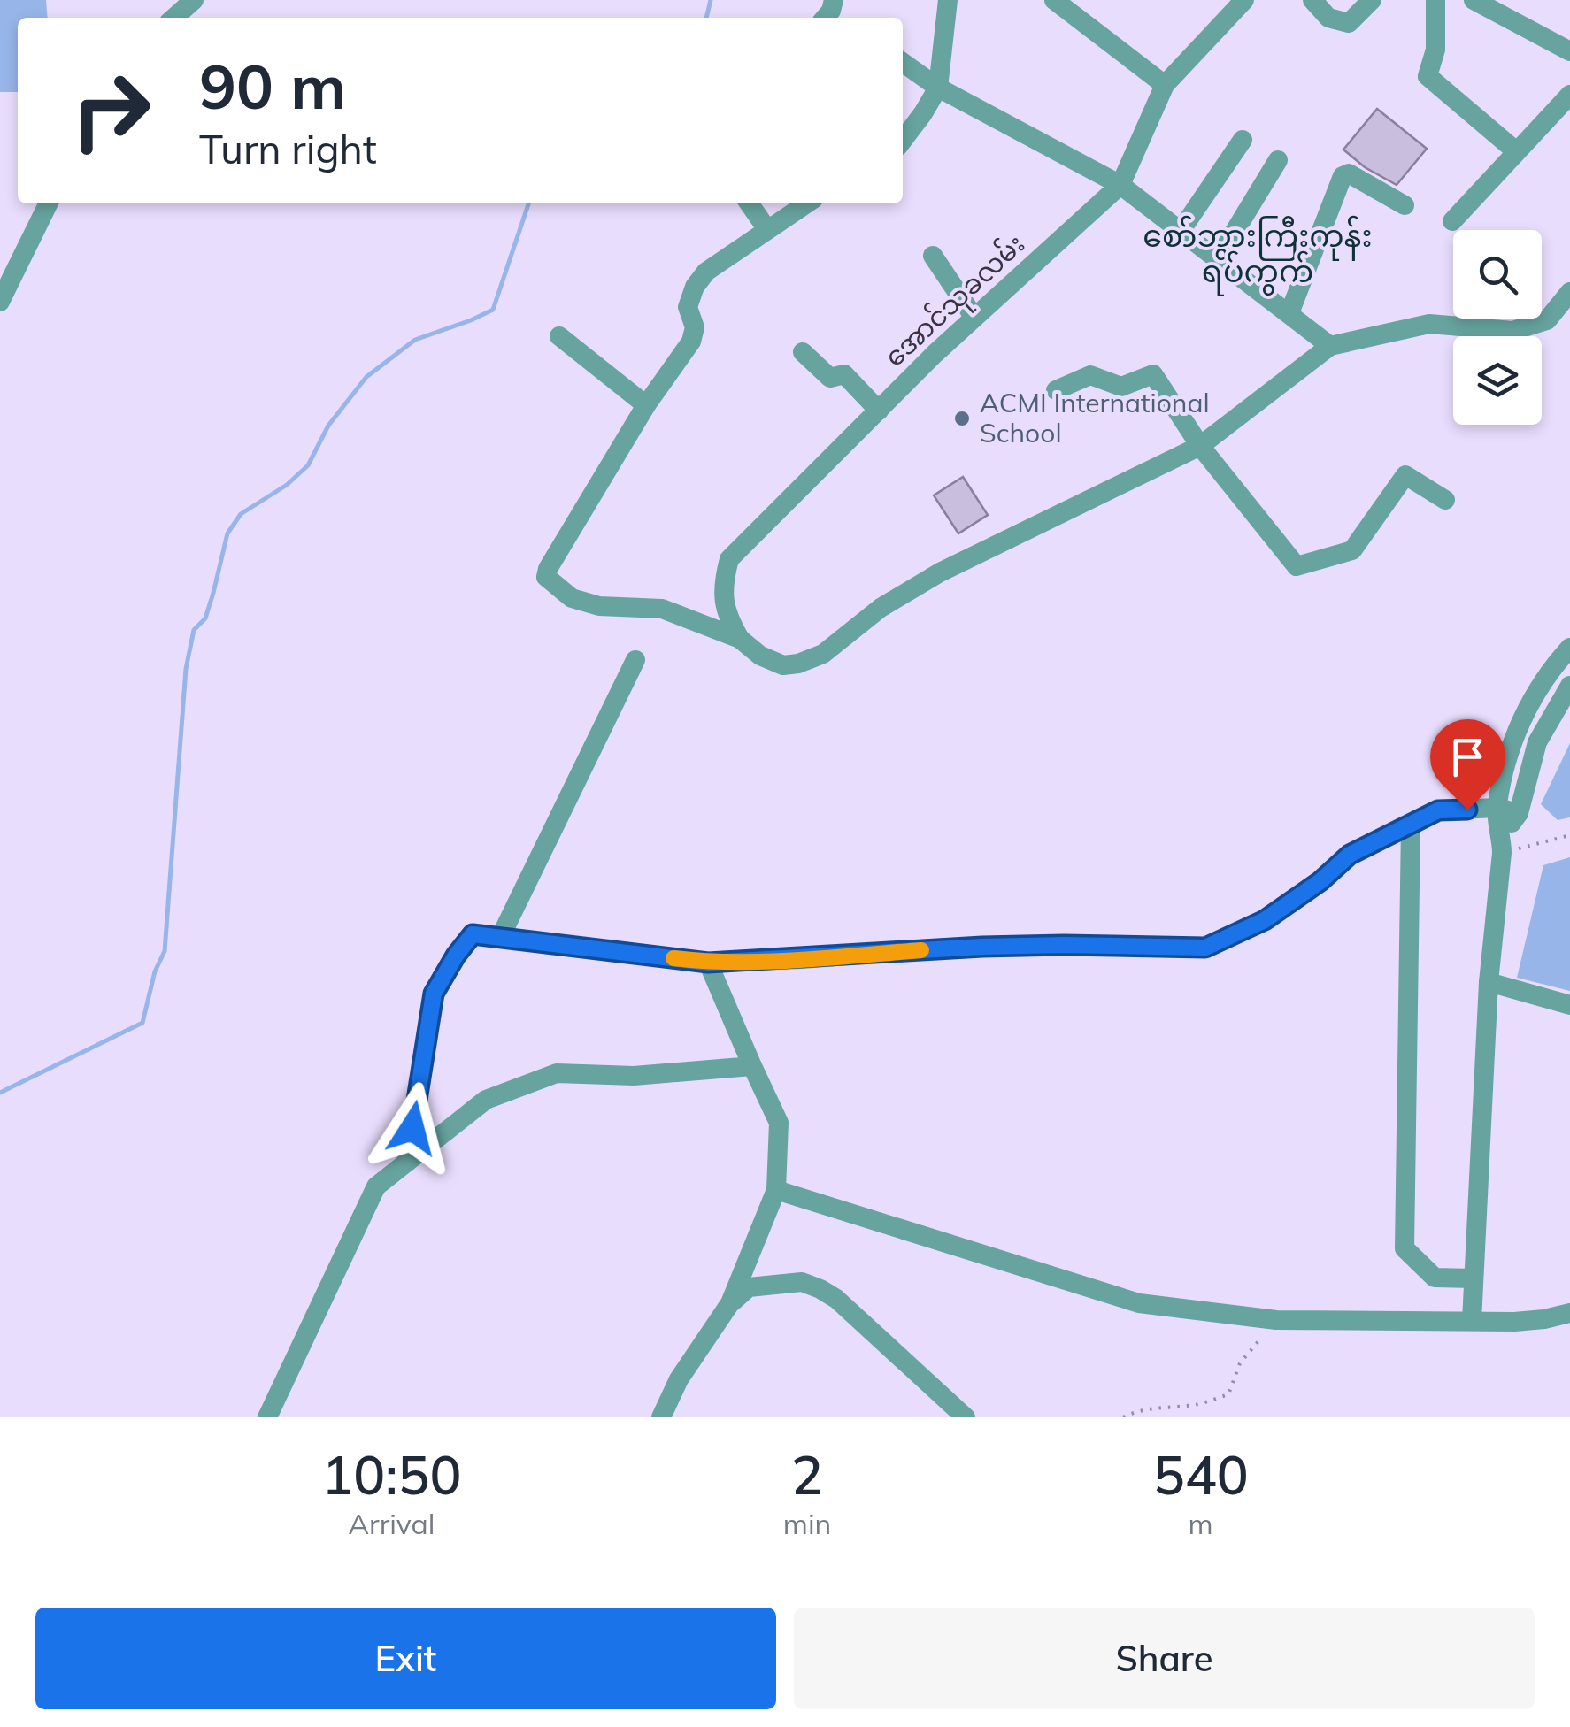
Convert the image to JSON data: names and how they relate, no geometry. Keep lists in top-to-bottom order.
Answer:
{
  "streets": {
    "street": ["အောင်သုခလမ်း"]
  },
  "districts": ["စော်ဘွားကြီးကုန်း ရပ်ကွက်"],
  "places": ["ACMI International School"],
  "page": {
    "turn": ["90 m", "Turn right"],
    "eta": [
      "10:50",
      "Arrival",
      "2",
      "min",
      "540",
      "m"
    ],
    "buttons": ["Exit", "Share"]
  }
}
